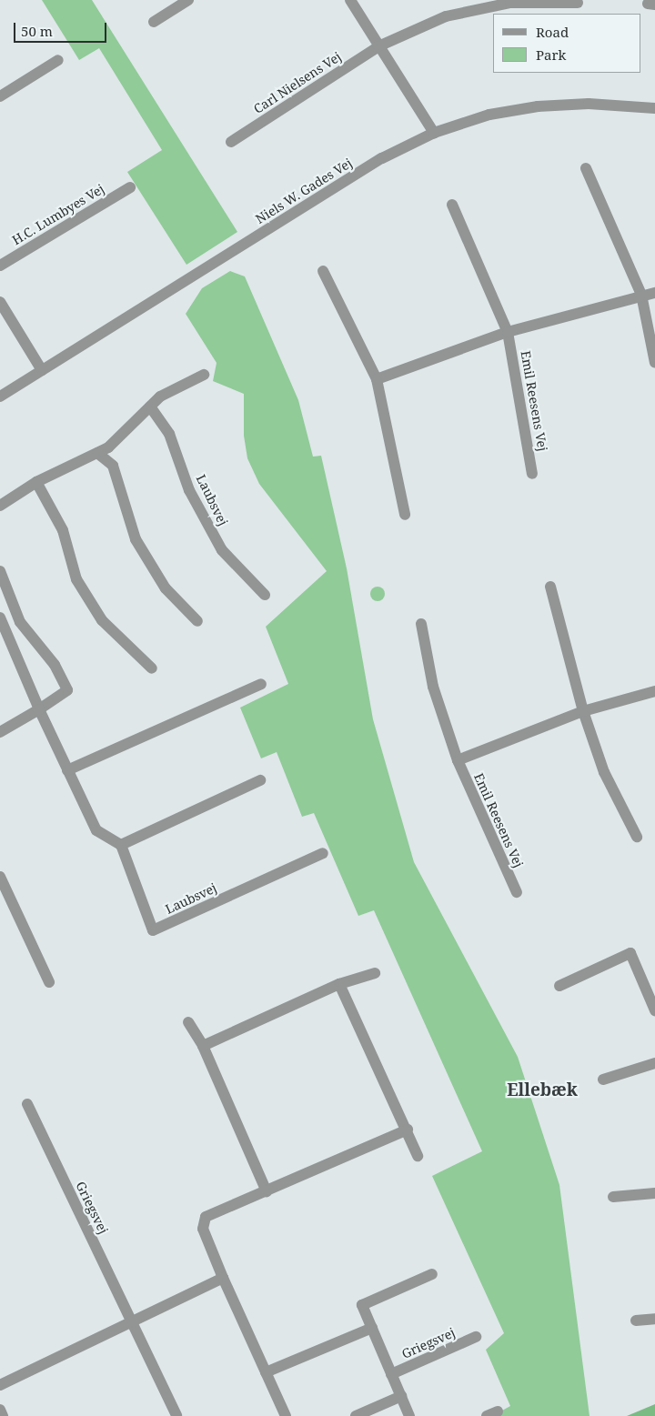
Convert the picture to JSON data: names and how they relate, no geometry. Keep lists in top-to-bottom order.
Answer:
{
  "streets": {
    "street": [
      "Carl Nielsens Vej",
      "Niels W. Gades Vej",
      "H.C. Lumbyes Vej",
      "Emil Reesens Vej",
      "Laubsvej",
      "Griegsvej"
    ]
  },
  "districts": ["Ellebæk"],
  "legend": ["Road", "Park"],
  "scale_bar": "50 m"
}
